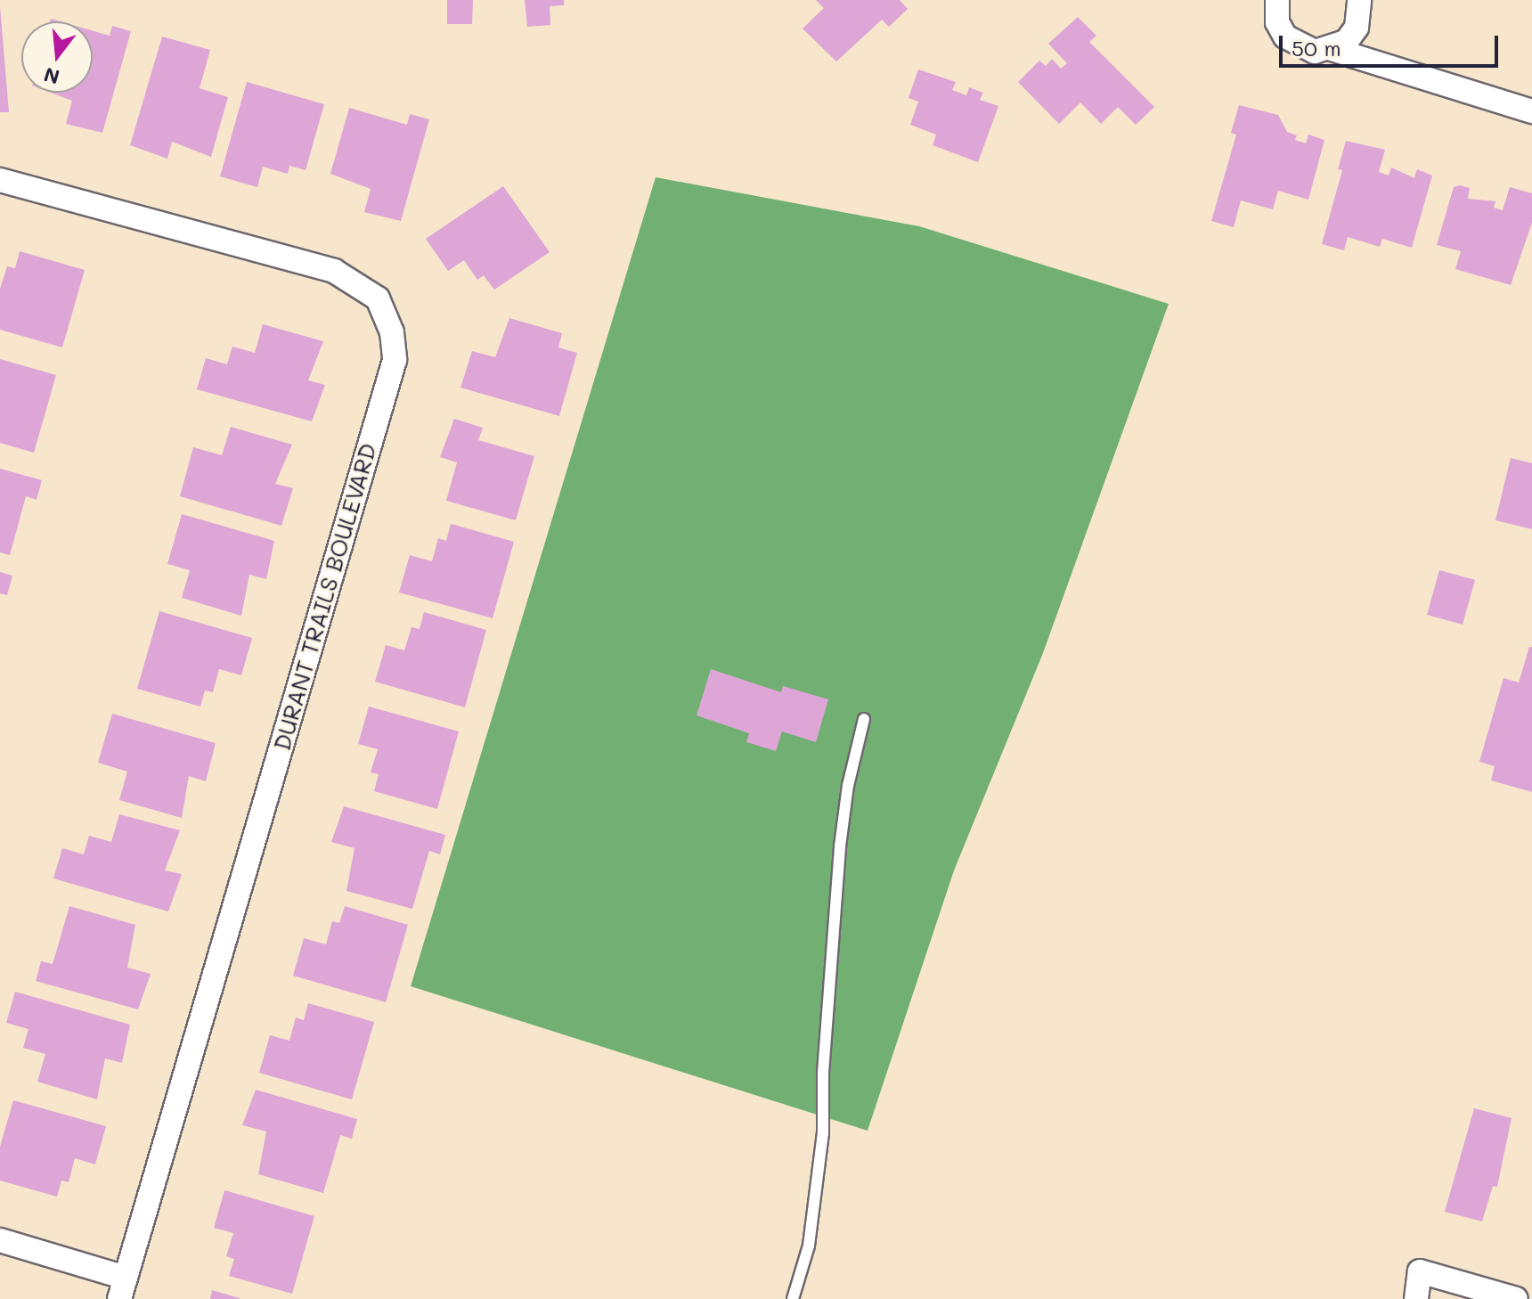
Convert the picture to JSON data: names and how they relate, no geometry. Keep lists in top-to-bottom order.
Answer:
{
  "streets": {
    "street": ["DURANT TRAILS BOULEVARD"]
  },
  "scale_bar": "50 m",
  "north": "bottom"
}
